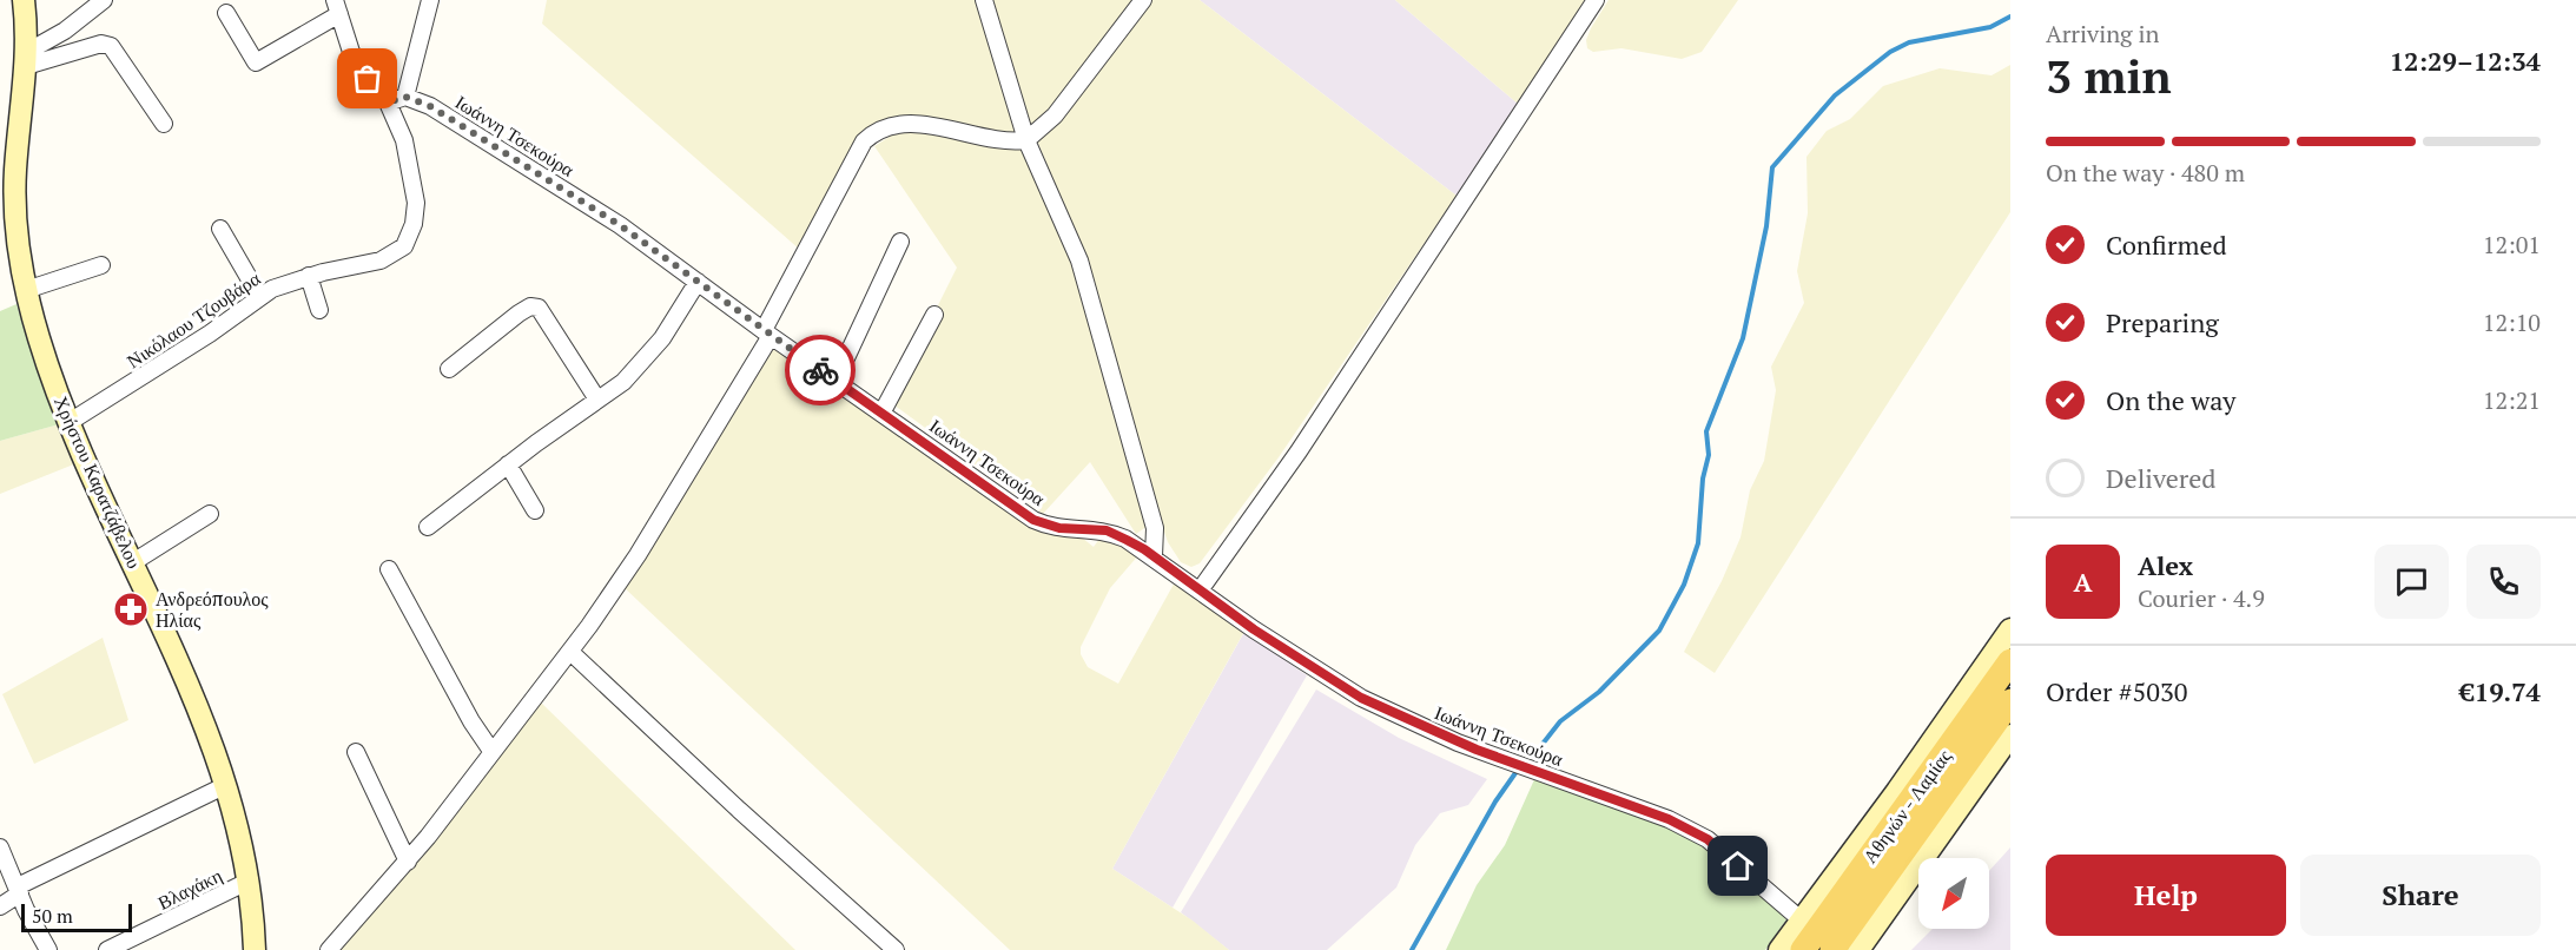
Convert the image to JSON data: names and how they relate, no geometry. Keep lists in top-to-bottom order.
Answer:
{
  "streets": {
    "main road": ["Αθηνών - Λαμίας"],
    "street": [
      "Ιωάννη Τσεκούρα",
      "Νικόλαου Τζουβάρα",
      "Χρήστου Καρατζάβελου",
      "Βλαχάκη"
    ]
  },
  "crossings": [
    ["Νικόλαου Τζουβάρα", "Χρήστου Καρατζάβελου"],
    ["Χρήστου Καρατζάβελου", "Βλαχάκη"]
  ],
  "places": {
    "pharmacy": ["Ανδρεόπουλος Ηλίας"]
  },
  "scale_bar": "50 m",
  "north": "bottom left",
  "page": {
    "heading": ["3 min", "Arriving in", "12:29–12:34"],
    "panel": [
      "Alex",
      "Courier · 4.9",
      "Order #5030",
      "€19.74"
    ],
    "bar": "On the way · 480 m",
    "list": [
      ["Confirmed", "12:01"],
      ["Preparing", "12:10"],
      ["On the way", "12:21"],
      "Delivered"
    ],
    "round": "A",
    "buttons": ["Help", "Share"],
    "scale": "50 m"
  }
}
